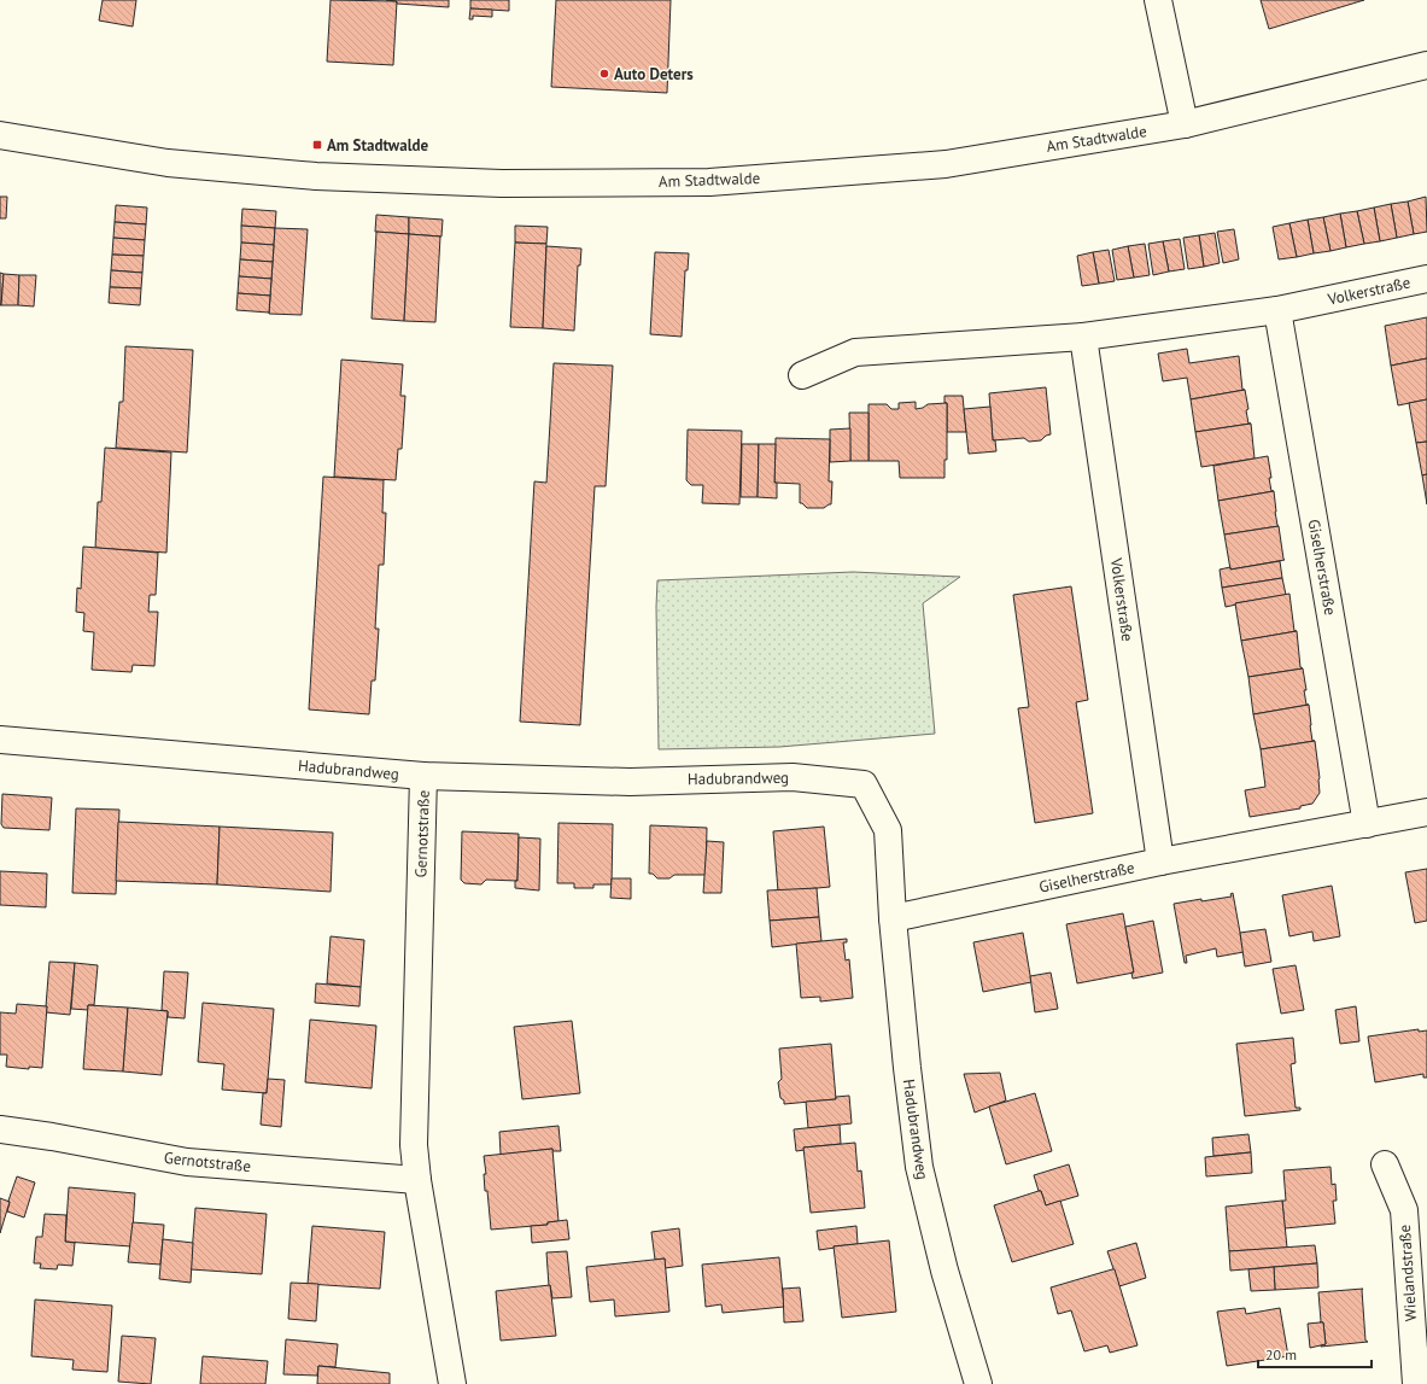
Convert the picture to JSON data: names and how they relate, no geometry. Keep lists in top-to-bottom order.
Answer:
{
  "streets": {
    "street": [
      "Am Stadtwalde",
      "Volkerstraße",
      "Giselherstraße",
      "Hadubrandweg",
      "Gernotstraße",
      "Wielandstraße"
    ]
  },
  "crossings": [
    ["Volkerstraße", "Giselherstraße"],
    ["Giselherstraße", "Hadubrandweg"],
    ["Hadubrandweg", "Gernotstraße"]
  ],
  "places": {
    "other": ["Auto Deters"],
    "transit": ["Am Stadtwalde"]
  },
  "scale_bar": "20 m"
}
